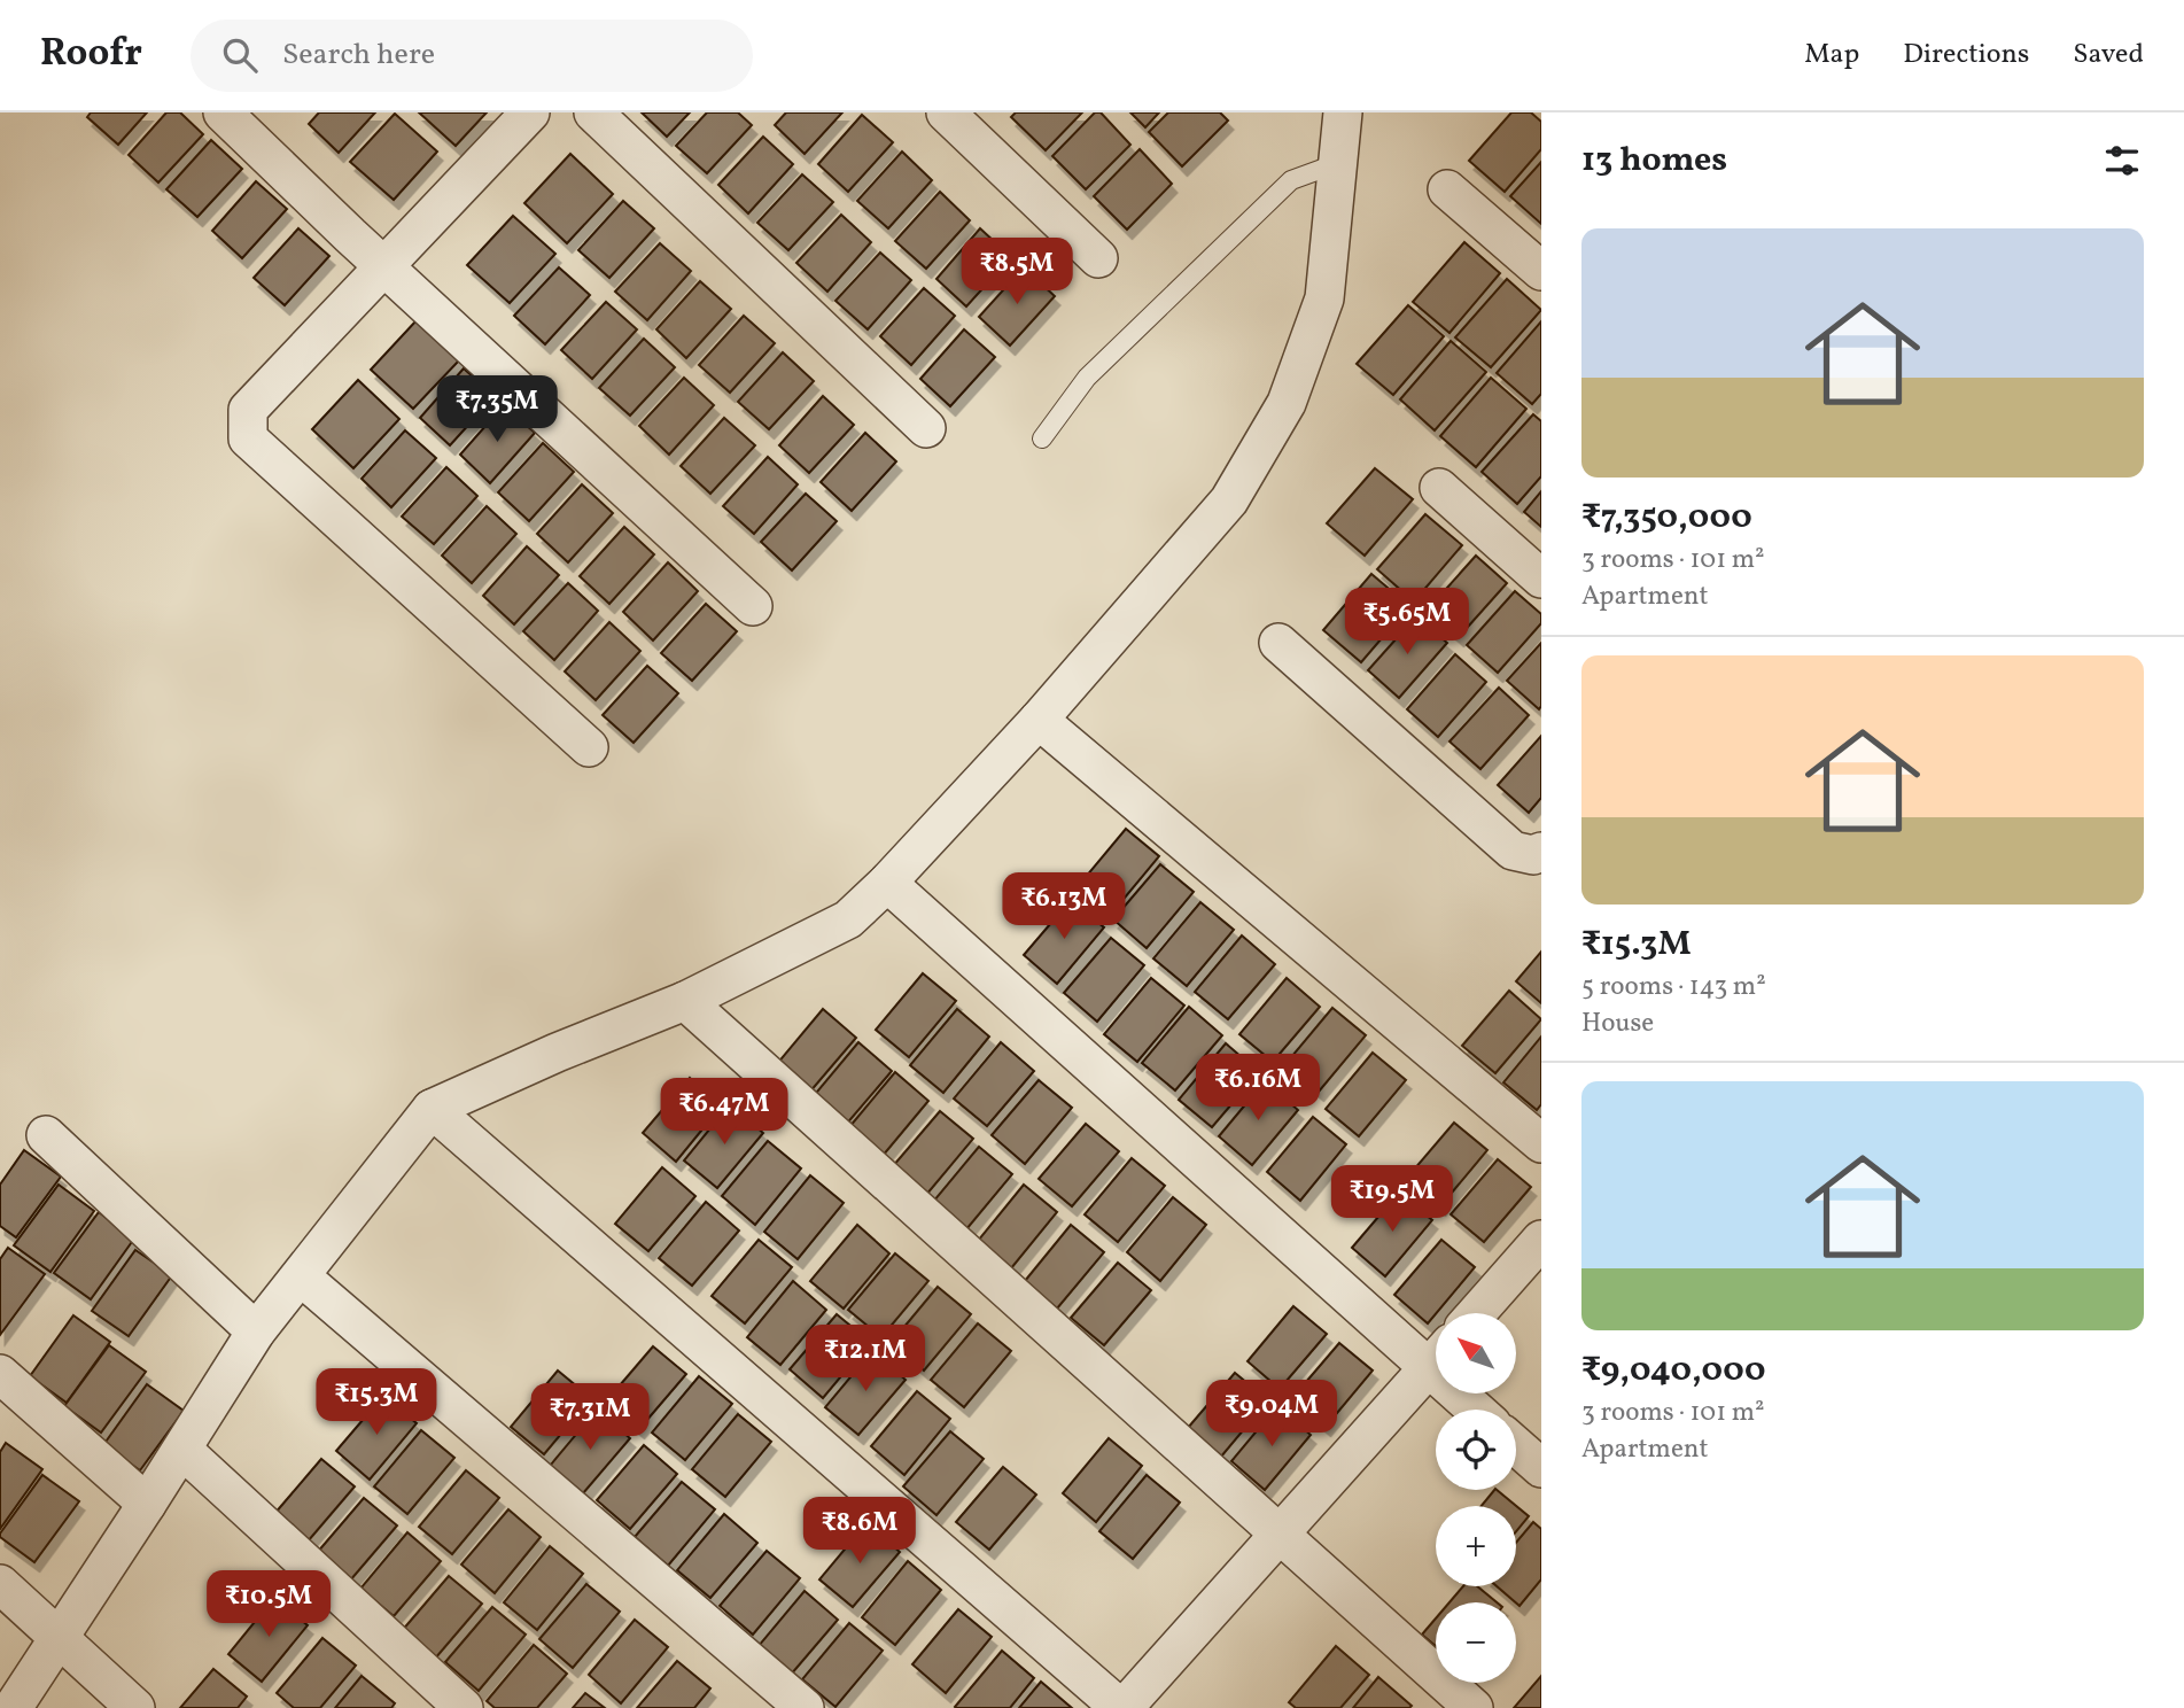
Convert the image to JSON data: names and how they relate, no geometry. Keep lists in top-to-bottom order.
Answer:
{
  "north": "top left",
  "page": {
    "header": "Roofr",
    "search": "Search here",
    "nav": ["Map", "Directions", "Saved"],
    "heading": "13 homes",
    "list": [
      {
        "name": "₹7,350,000",
        "note": "3 rooms · 101 m² · Apartment"
      },
      {
        "name": "₹15.3M",
        "note": "5 rooms · 143 m² · House"
      },
      {
        "name": "₹9,040,000",
        "note": "3 rooms · 101 m² · Apartment"
      }
    ],
    "price": [
      "₹8.5M",
      "₹7.35M",
      "₹5.65M",
      "₹6.13M",
      "₹6.16M",
      "₹6.47M",
      "₹19.5M",
      "₹12.1M",
      "₹15.3M",
      "₹9.04M",
      "₹7.31M",
      "₹8.6M",
      "₹10.5M"
    ],
    "map_buttons": ["+", "−"]
  }
}
